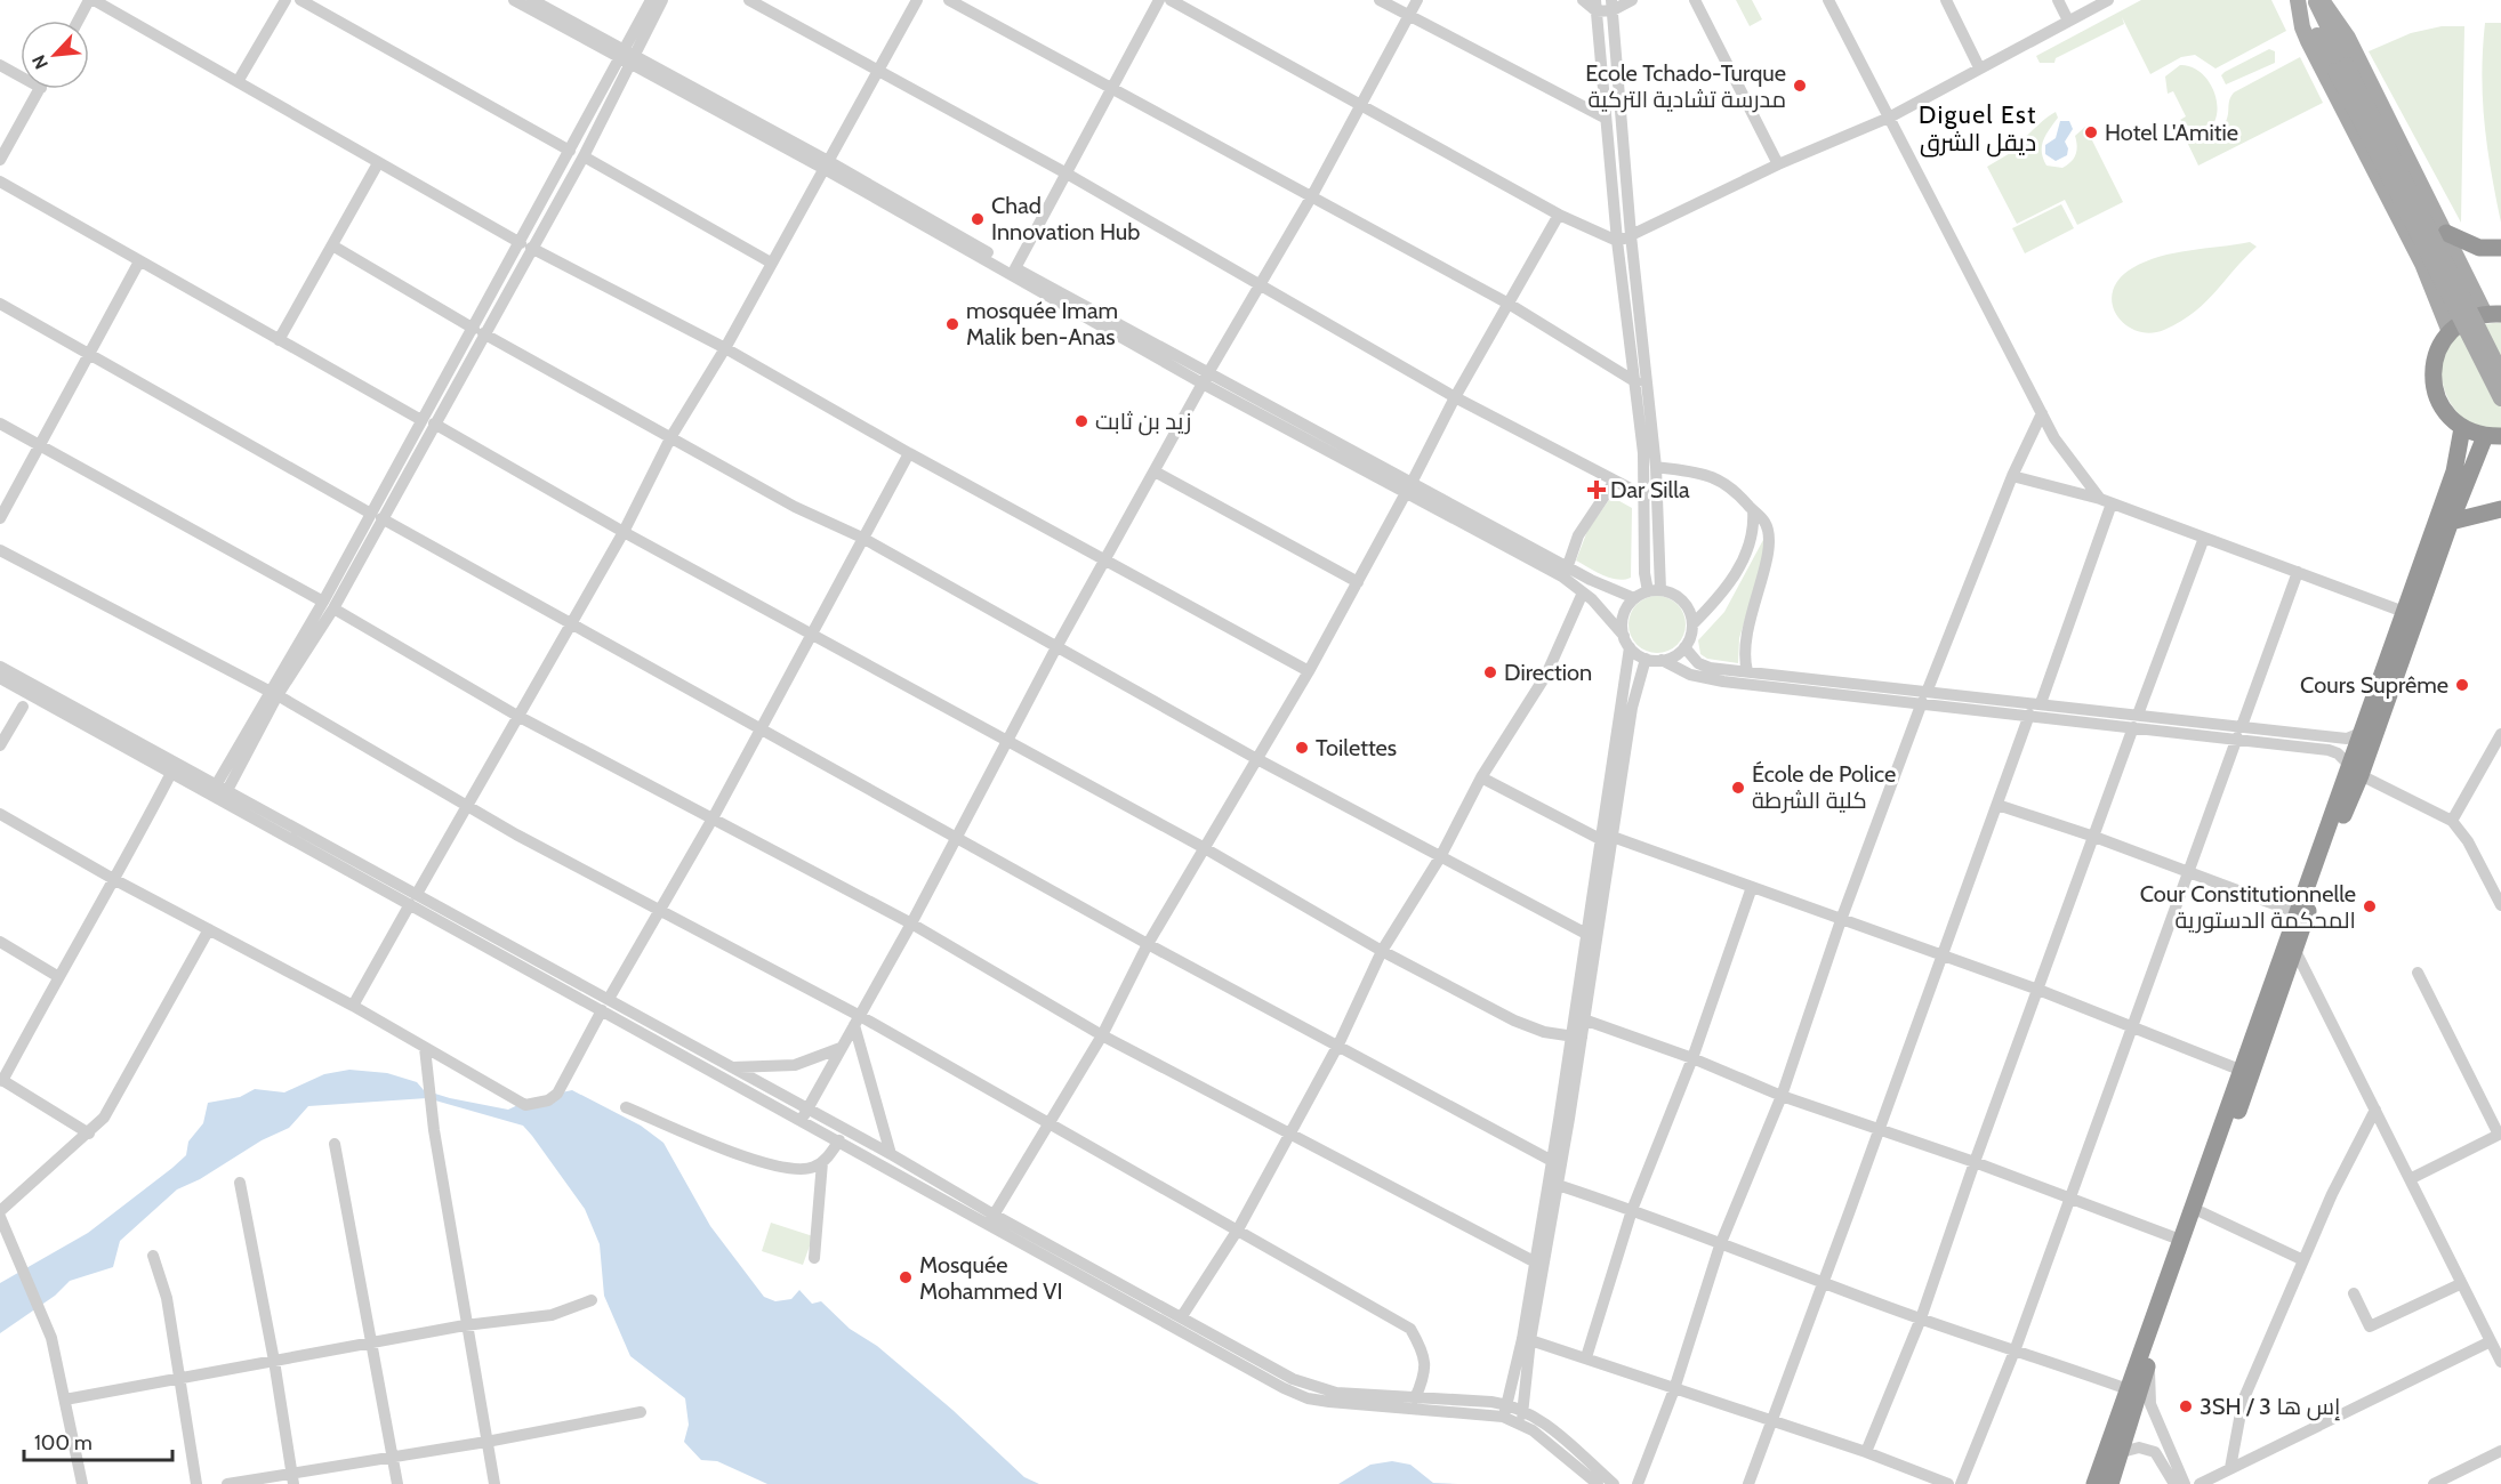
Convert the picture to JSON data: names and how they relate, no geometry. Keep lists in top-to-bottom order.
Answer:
{
  "districts": ["Diguel Est ديقل الشرق"],
  "places": {
    "other": [
      "Ecole Tchado-Turque مدرسة تشادية التركية",
      "Hotel L'Amitie",
      "Chad Innovation Hub",
      "mosquée Imam Malik ben-Anas",
      "زيد بن ثابت",
      "Direction",
      "Cours Suprême",
      "Toilettes",
      "École de Police كلية الشرطة",
      "Cour Constitutionnelle المحكمة الدستورية",
      "Mosquée Mohammed VI",
      "3SH / 3 إس ها"
    ],
    "health": ["Dar Silla"]
  },
  "scale_bar": "100 m",
  "north": "bottom left"
}
